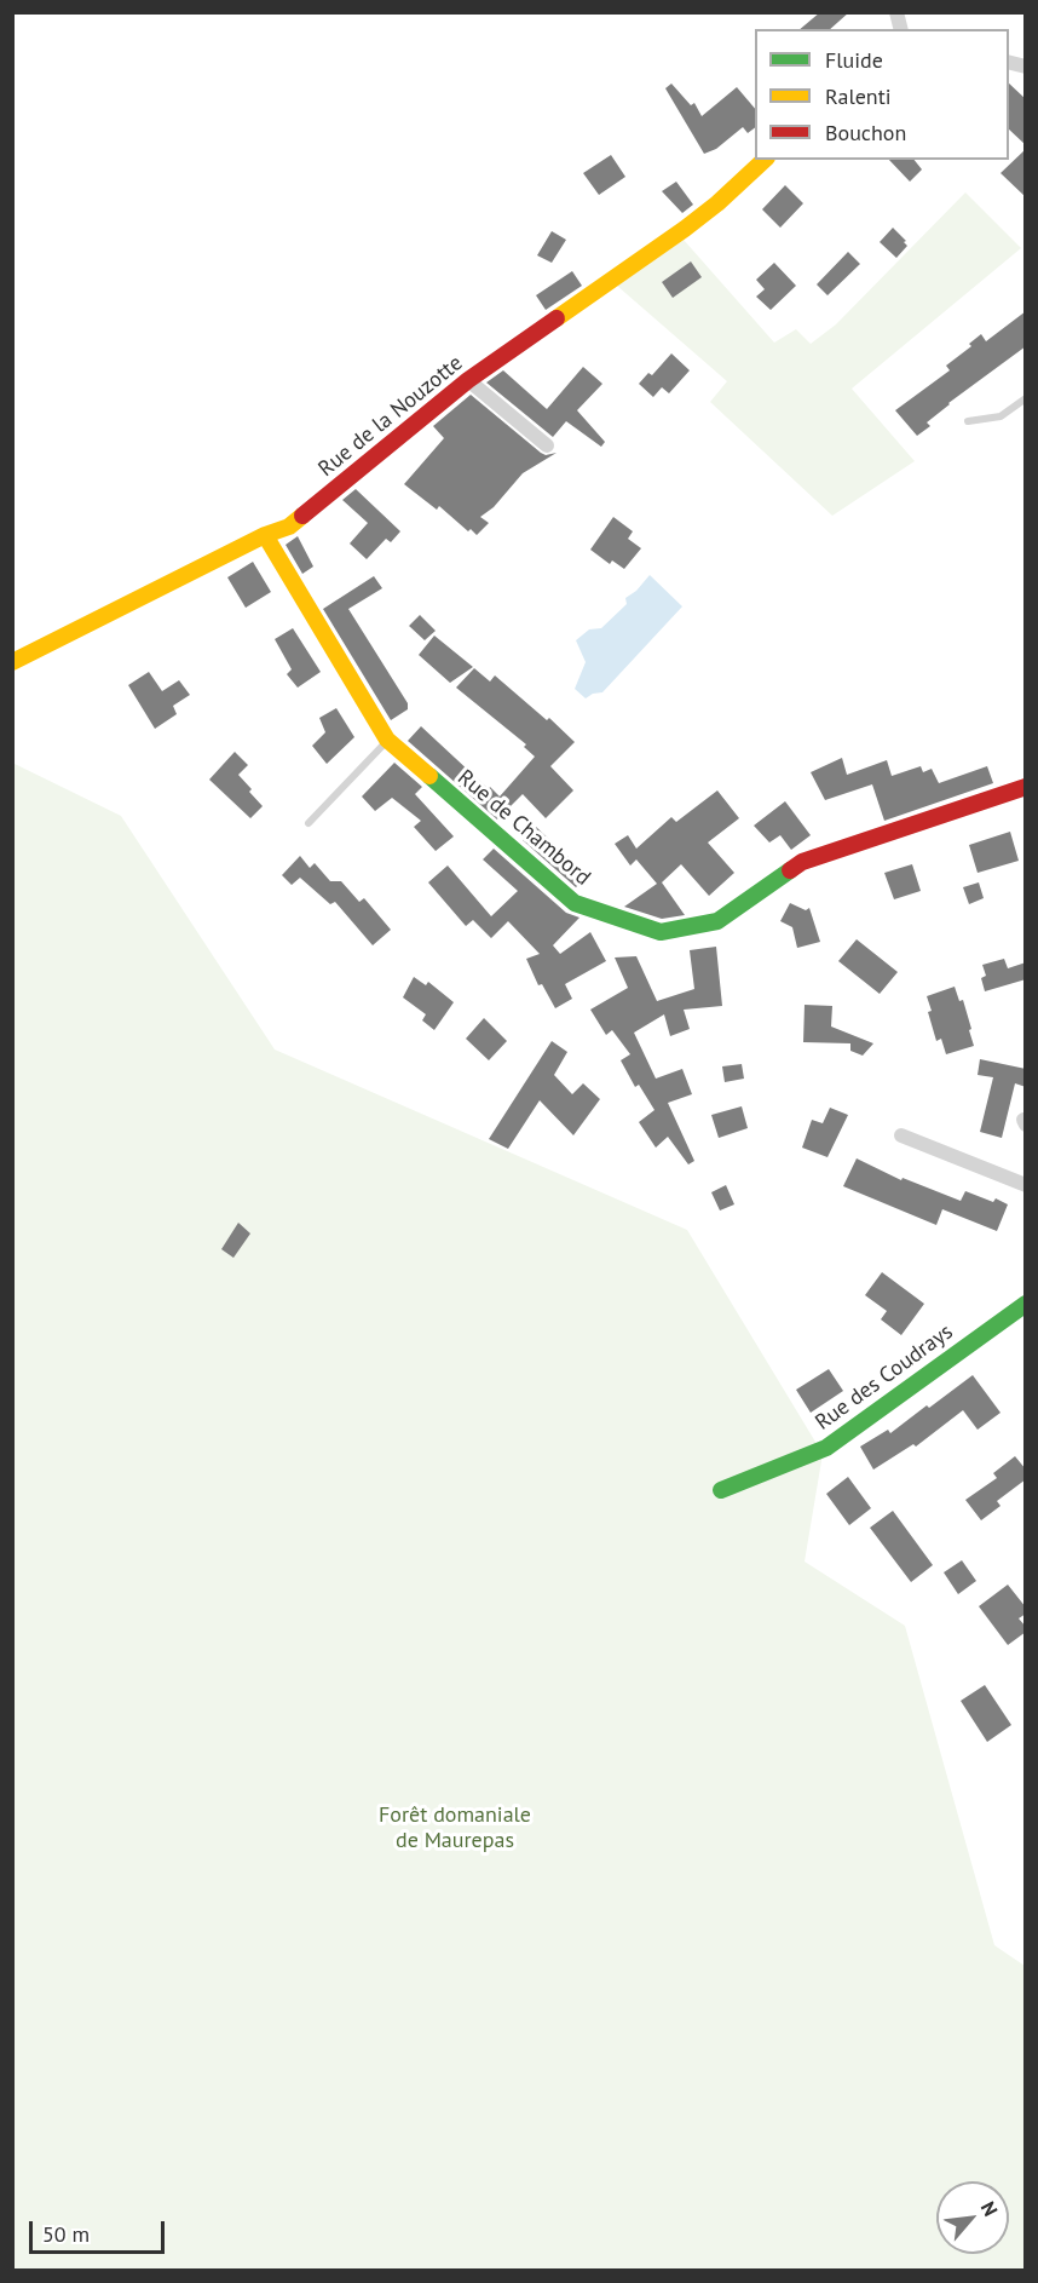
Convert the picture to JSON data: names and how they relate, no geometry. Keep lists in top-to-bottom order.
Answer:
{
  "streets": {
    "street": ["Rue de la Nouzotte", "Rue de Chambord", "Rue des Coudrays"]
  },
  "crossings": [
    ["Rue de la Nouzotte", "Rue de Chambord"]
  ],
  "parks": ["Forêt domaniale de Maurepas"],
  "legend": ["Fluide", "Ralenti", "Bouchon"],
  "scale_bar": "50 m",
  "north": "top right"
}
